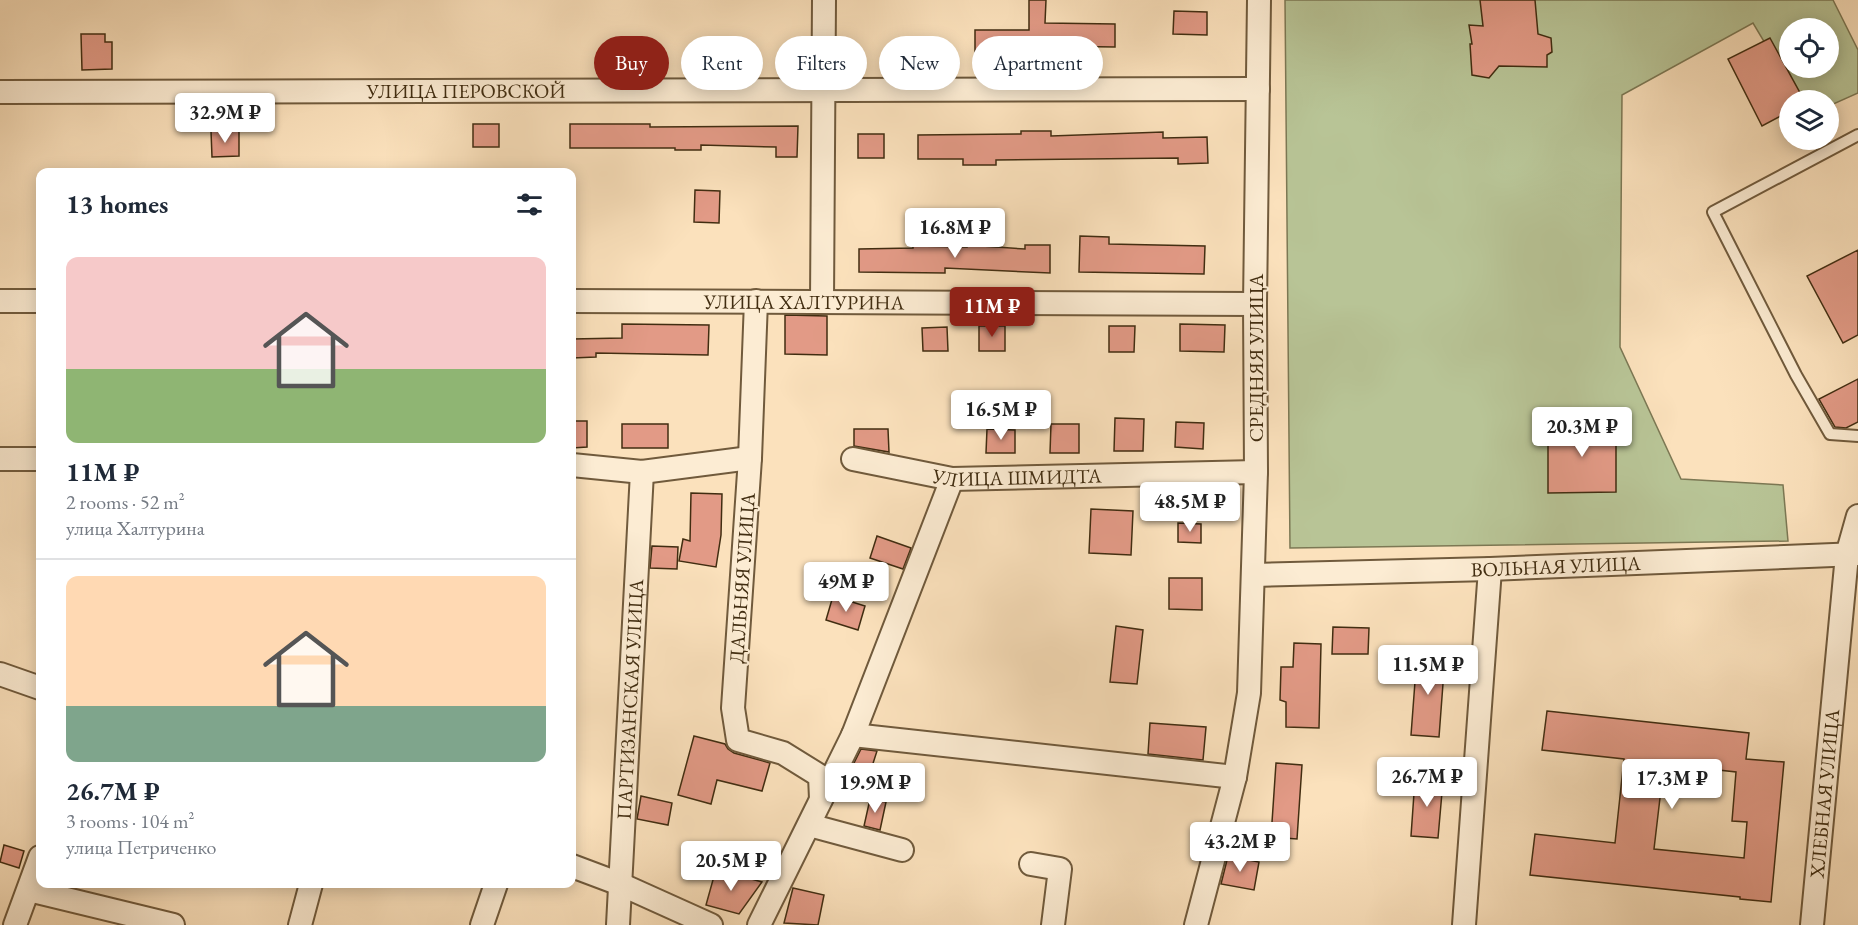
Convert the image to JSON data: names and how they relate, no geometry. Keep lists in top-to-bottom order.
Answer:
{
  "streets": {
    "street": [
      "УЛИЦА ПЕРОВСКОЙ",
      "УЛИЦА ХАЛТУРИНА",
      "СРЕДНЯЯ УЛИЦА",
      "УЛИЦА ШМИДТА",
      "ВОЛЬНАЯ УЛИЦА",
      "ДАЛЬНЯЯ УЛИЦА",
      "ПАРТИЗАНСКАЯ УЛИЦА",
      "ХЛЕБНАЯ УЛИЦА"
    ]
  },
  "crossings": [
    ["УЛИЦА ПЕРОВСКОЙ", "СРЕДНЯЯ УЛИЦА"],
    ["УЛИЦА ХАЛТУРИНА", "СРЕДНЯЯ УЛИЦА"],
    ["УЛИЦА ХАЛТУРИНА", "ДАЛЬНЯЯ УЛИЦА"],
    ["СРЕДНЯЯ УЛИЦА", "УЛИЦА ШМИДТА"],
    ["СРЕДНЯЯ УЛИЦА", "ВОЛЬНАЯ УЛИЦА"],
    ["ВОЛЬНАЯ УЛИЦА", "ХЛЕБНАЯ УЛИЦА"]
  ],
  "page": {
    "chip": [
      "Buy",
      "Rent",
      "Filters",
      "New",
      "Apartment"
    ],
    "price": [
      "32.9M ₽",
      "16.8M ₽",
      "11M ₽",
      "16.5M ₽",
      "20.3M ₽",
      "48.5M ₽",
      "49M ₽",
      "11.5M ₽",
      "26.7M ₽",
      "17.3M ₽",
      "19.9M ₽",
      "43.2M ₽",
      "20.5M ₽"
    ],
    "heading": "13 homes",
    "list": [
      {
        "name": "11M ₽",
        "note": "2 rooms · 52 m² · улица Халтурина"
      },
      {
        "name": "26.7M ₽",
        "note": "3 rooms · 104 m² · улица Петриченко"
      }
    ]
  }
}
